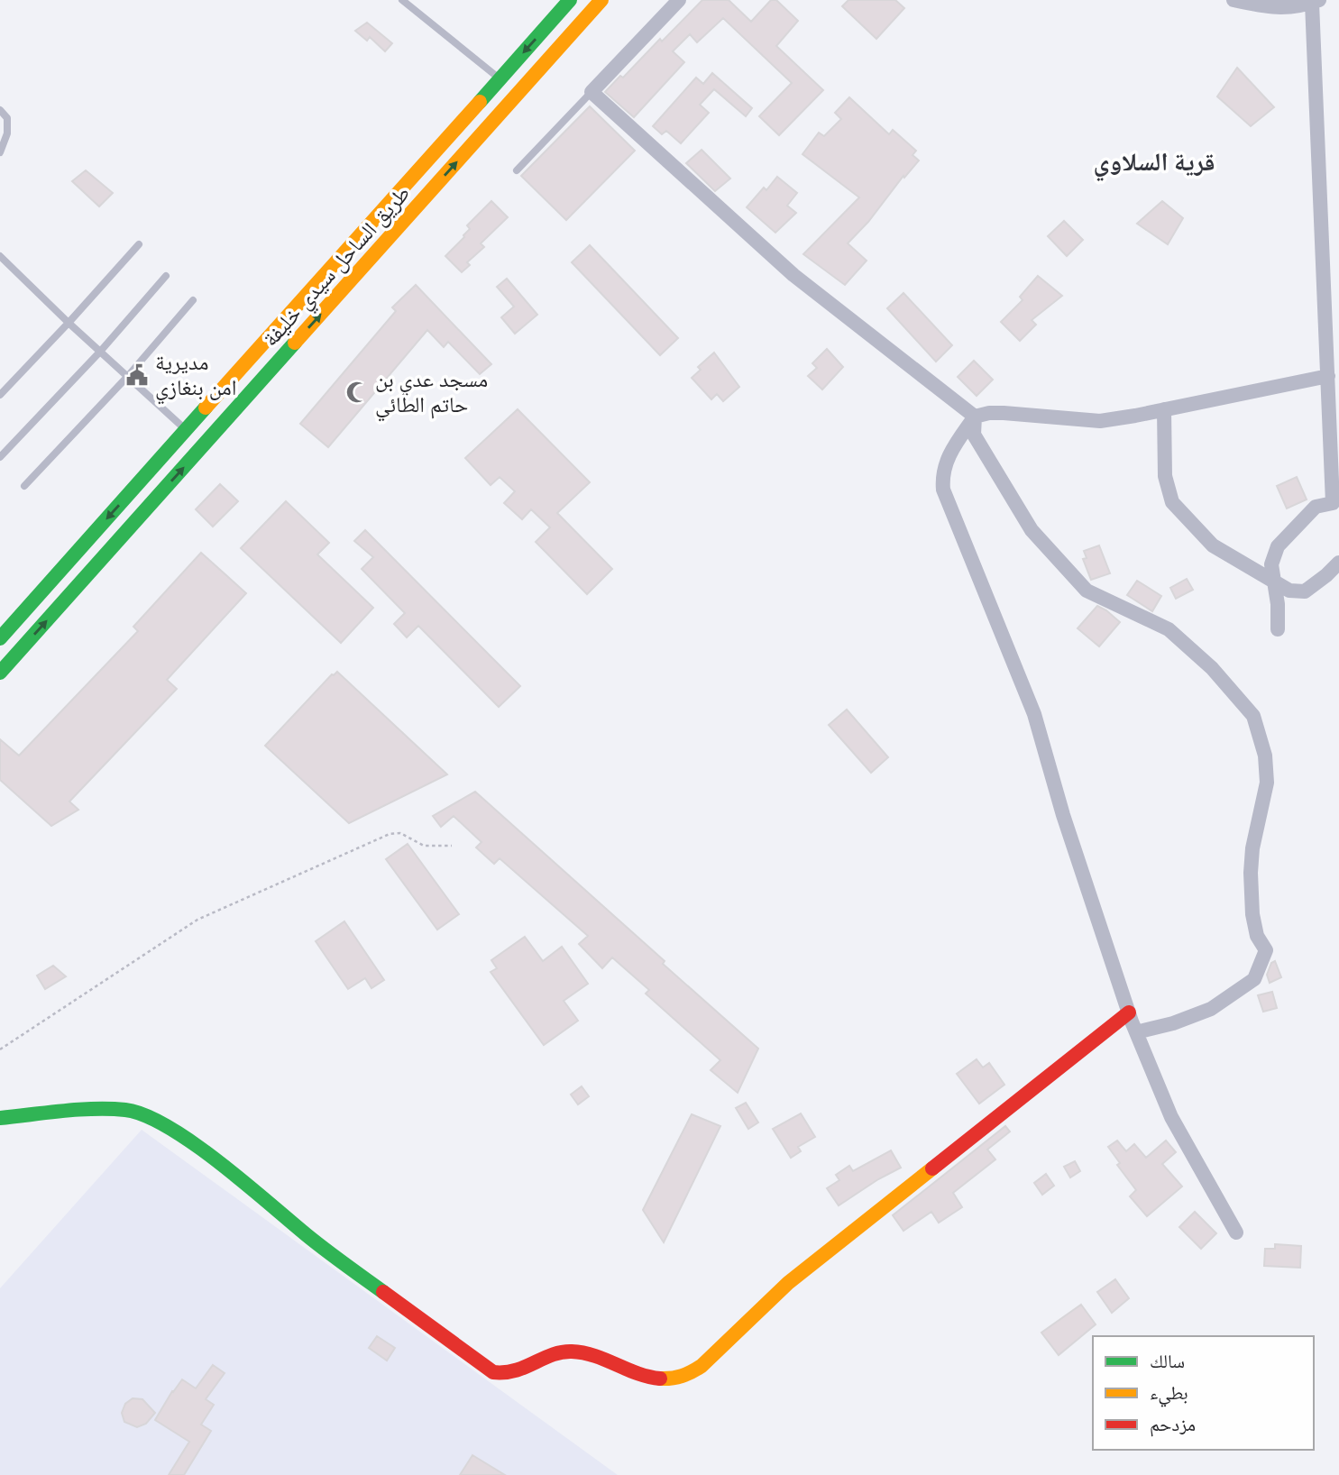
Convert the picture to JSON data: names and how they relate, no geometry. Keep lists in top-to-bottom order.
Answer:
{
  "streets": {
    "main road": ["طريق الساحل سيدي خليفة"]
  },
  "districts": ["قرية السلاوي"],
  "places": {
    "public building": ["مديرية امن بنغازي"],
    "mosque": ["مسجد عدي بن حاتم الطائي"]
  },
  "legend": ["سالك", "بطيء", "مزدحم"]
}
